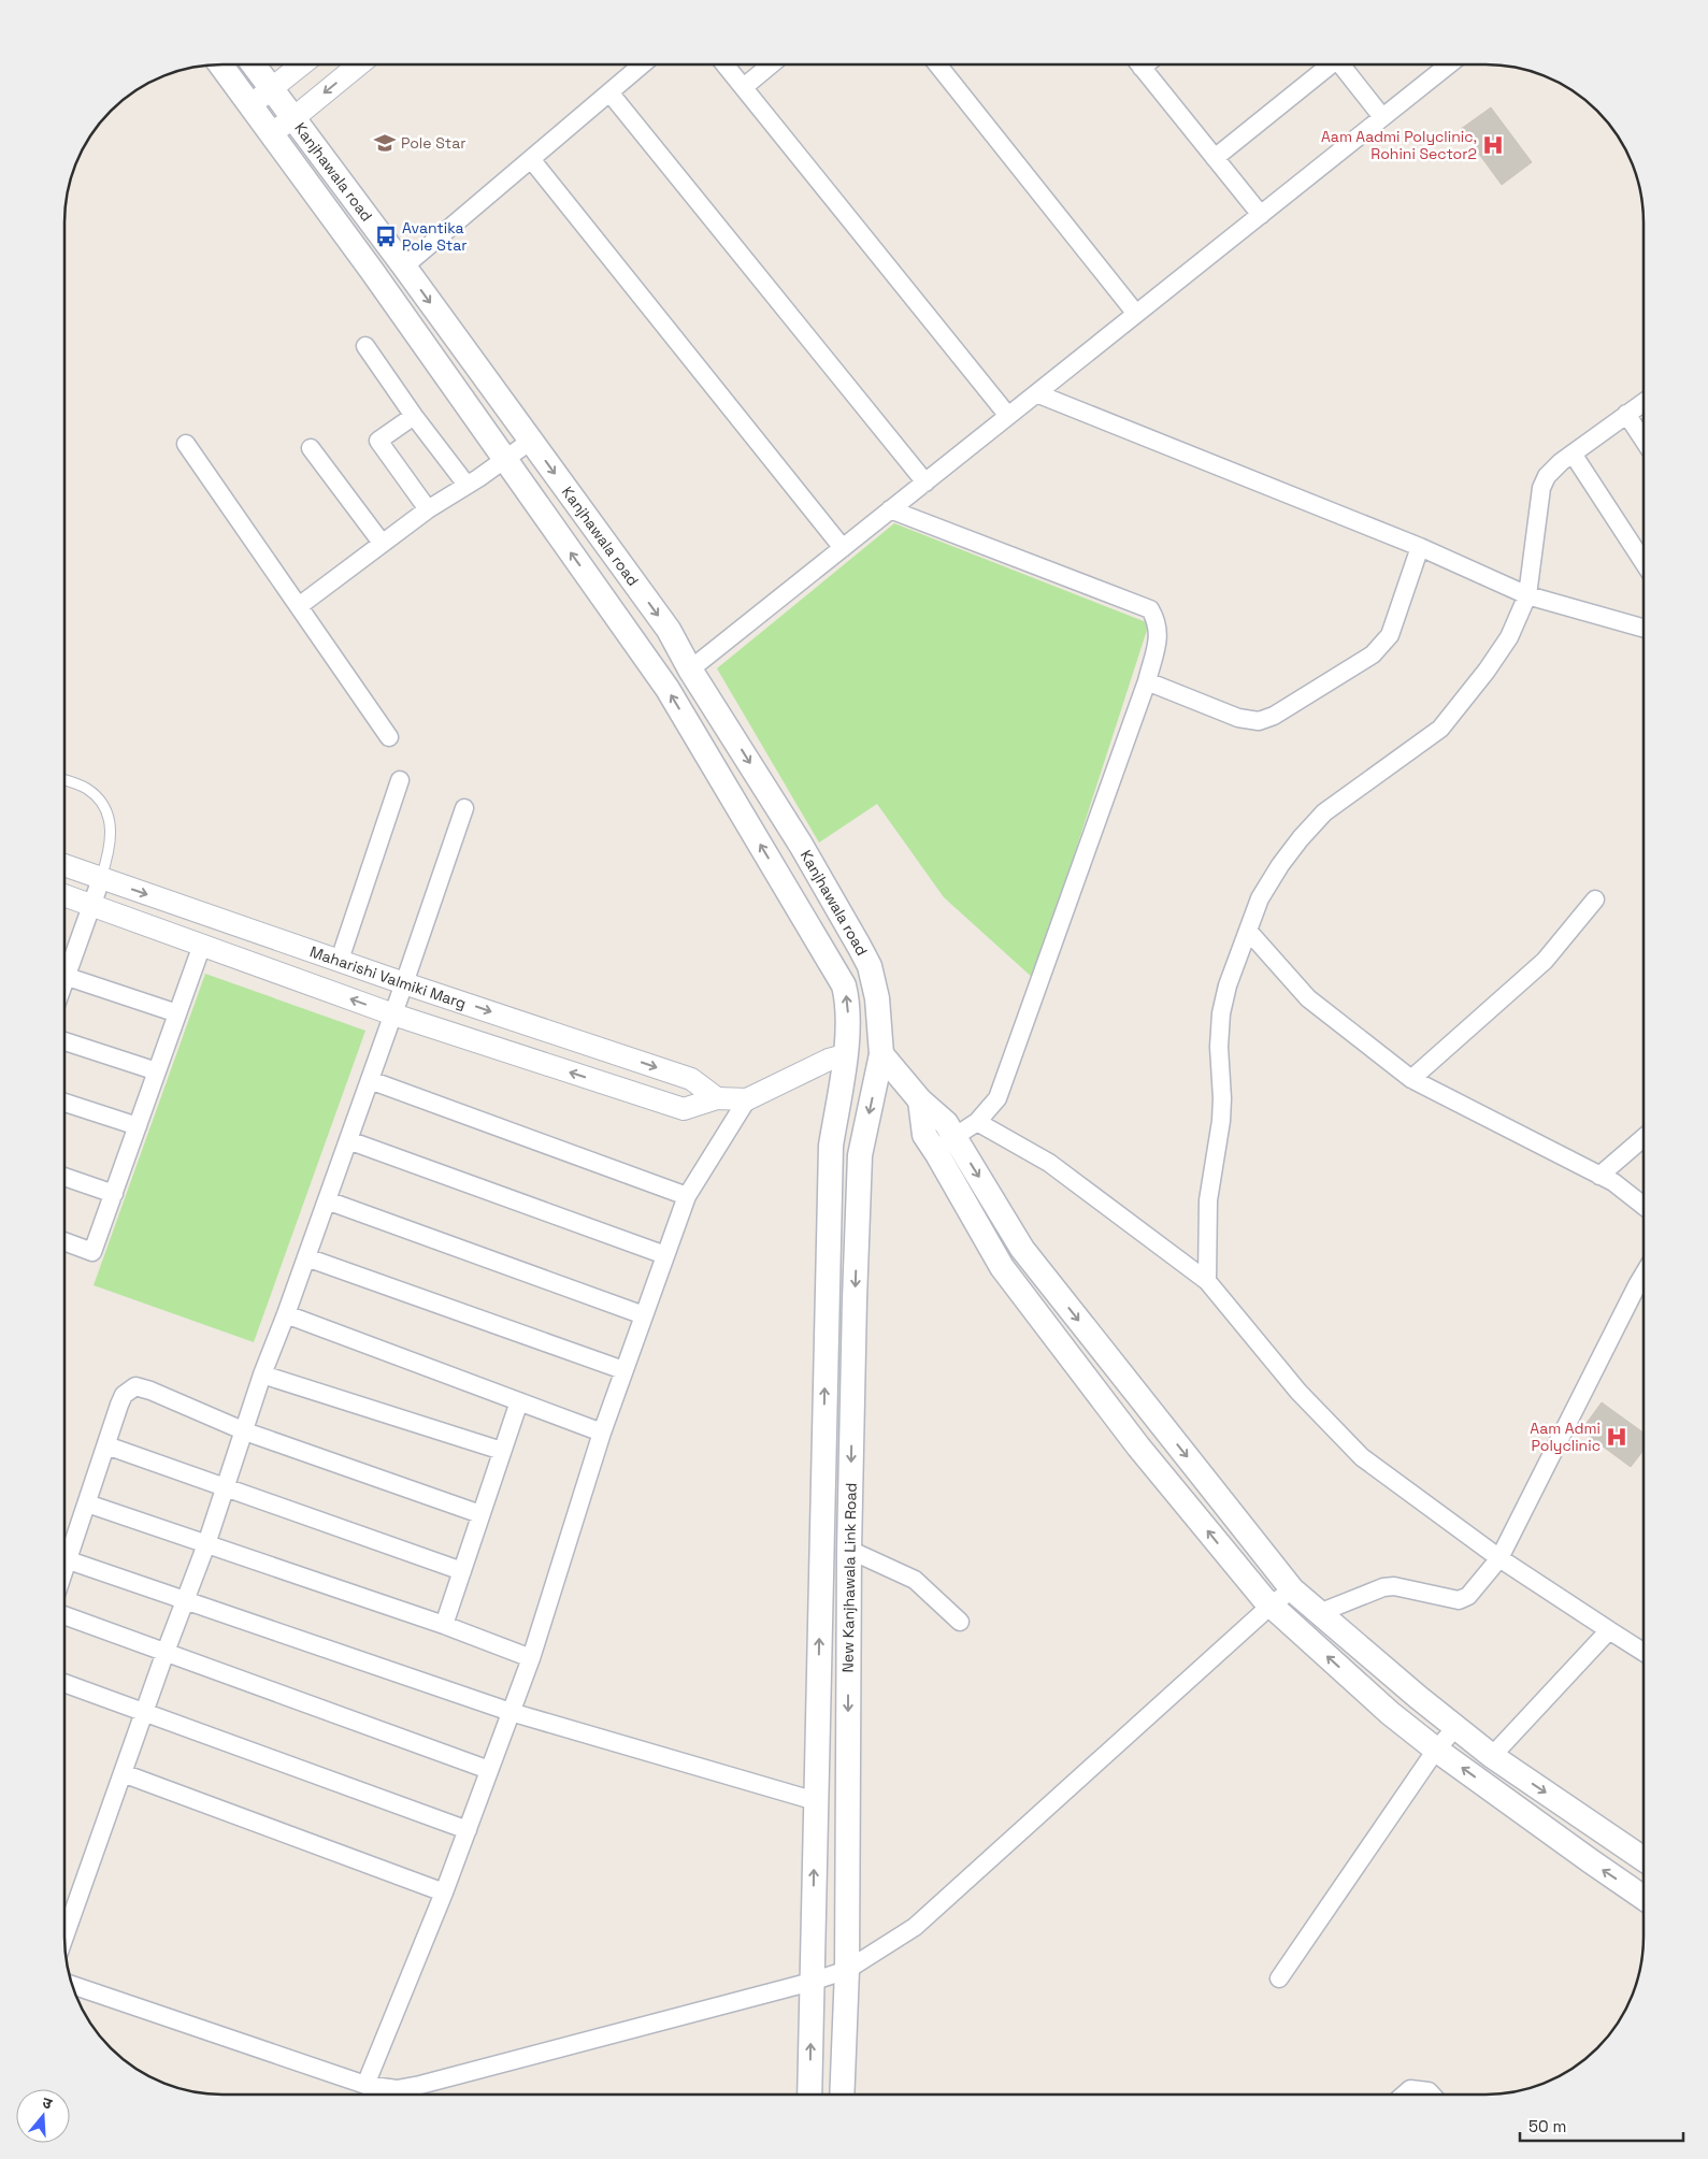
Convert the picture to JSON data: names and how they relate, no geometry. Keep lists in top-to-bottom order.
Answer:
{
  "streets": {
    "main road": ["Kanjhawala road", "New Kanjhawala Link Road"],
    "street": ["Maharishi Valmiki Marg"]
  },
  "crossings": [
    ["Kanjhawala road", "New Kanjhawala Link Road"]
  ],
  "places": {
    "school or university": ["Pole Star"],
    "hospital": ["Aam Aadmi Polyclinic, Rohini Sector2", "Aam Admi Polyclinic"],
    "bus stop": ["Avantika Pole Star"]
  },
  "scale_bar": "50 m",
  "north": "top"
}
